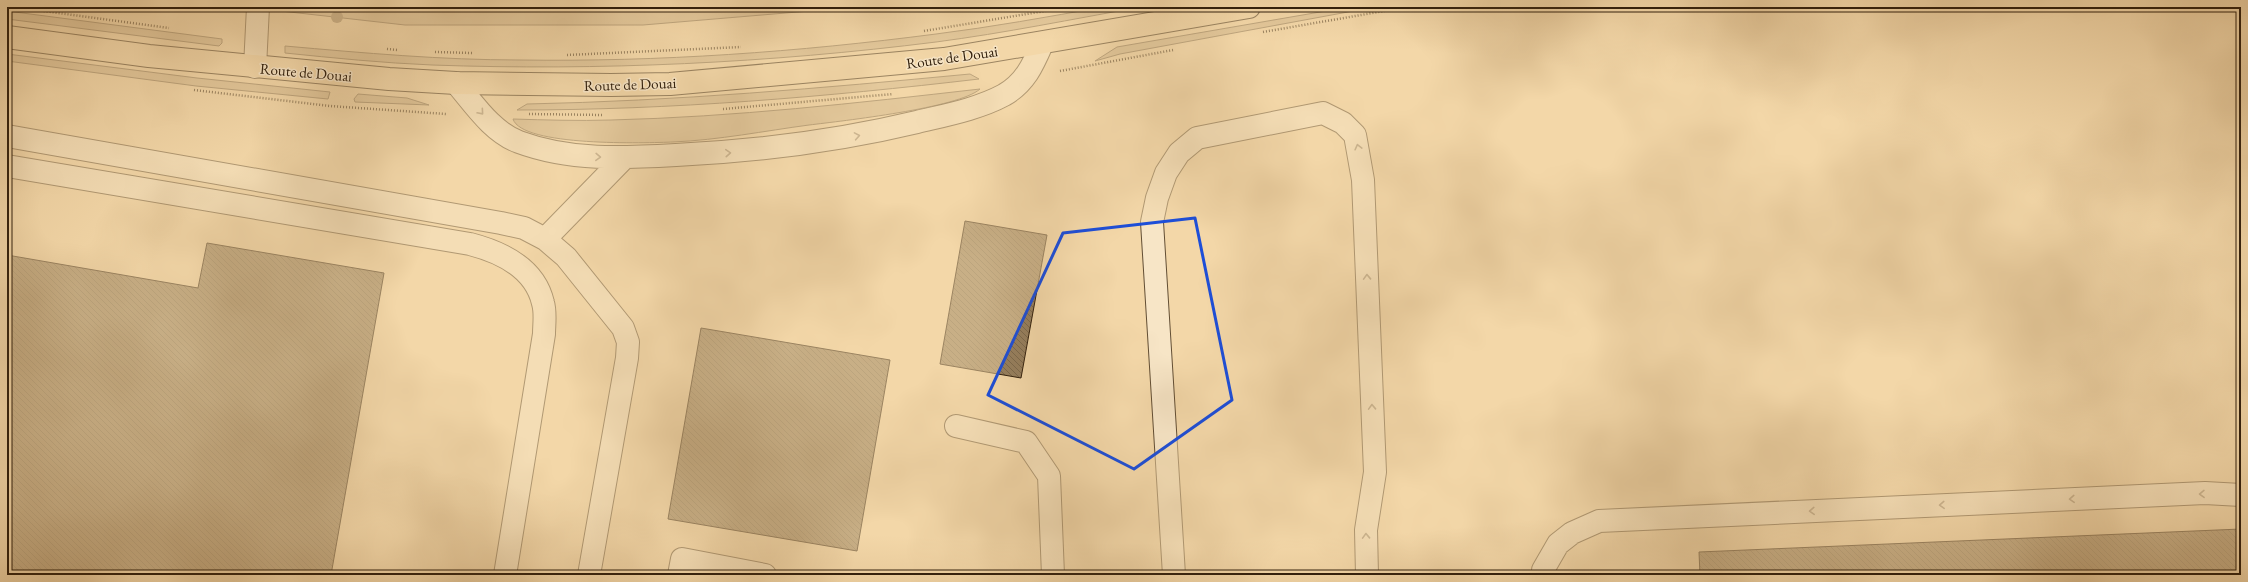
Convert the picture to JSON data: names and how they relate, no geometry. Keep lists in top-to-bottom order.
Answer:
{
  "streets": {
    "main road": ["Route de Douai"]
  }
}
